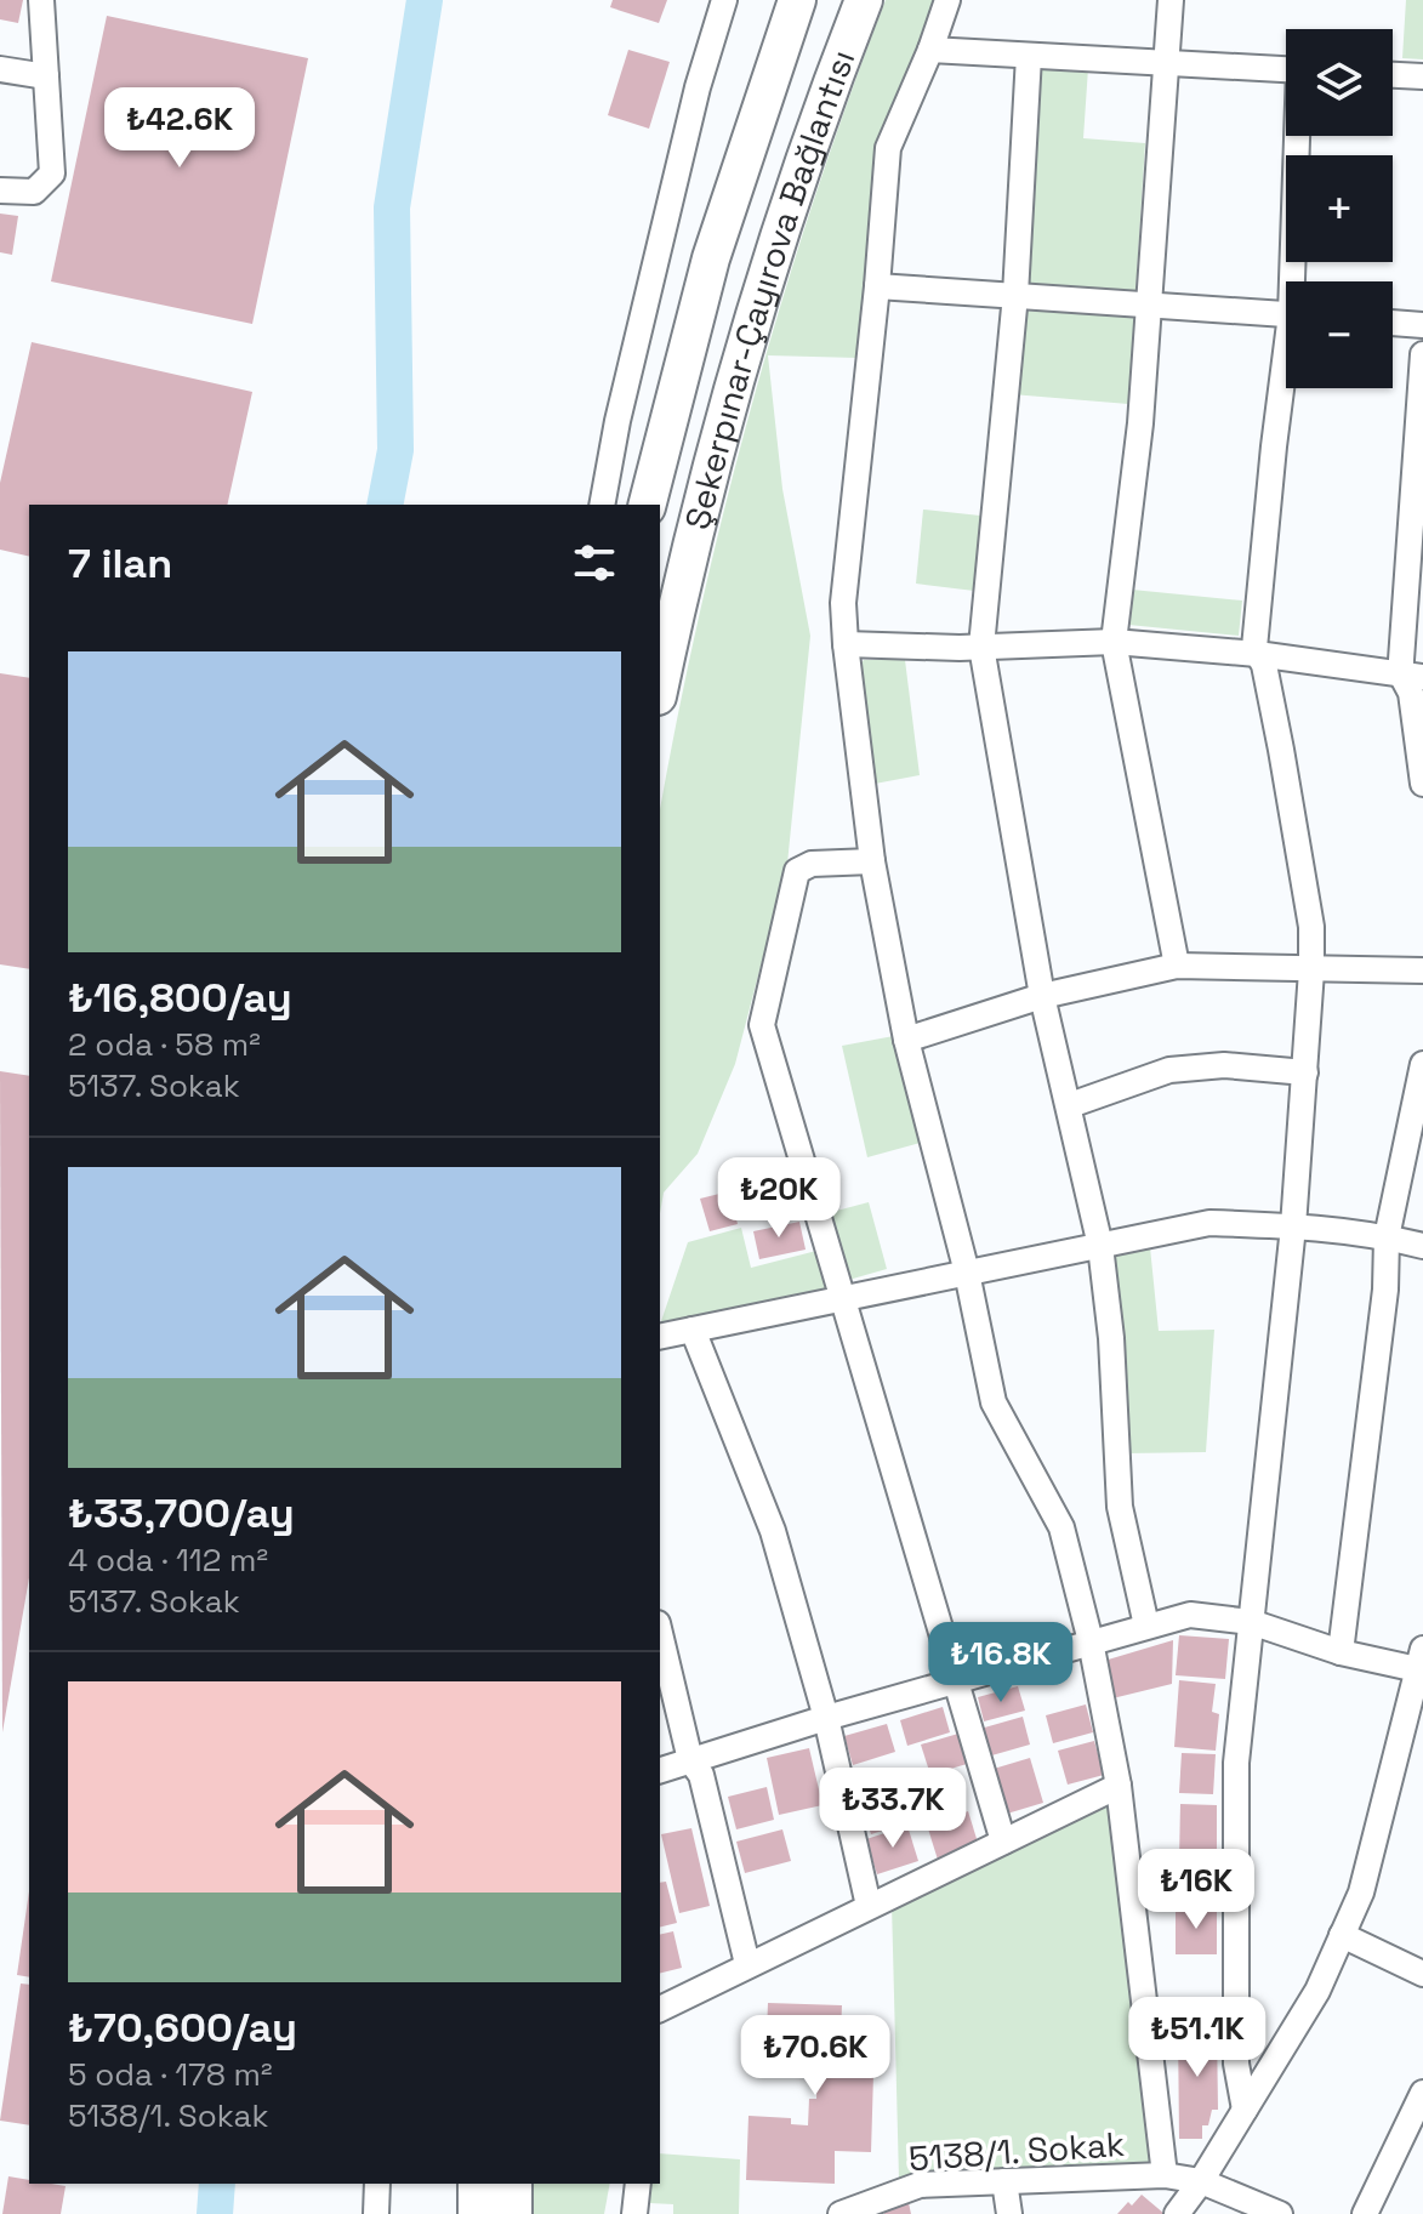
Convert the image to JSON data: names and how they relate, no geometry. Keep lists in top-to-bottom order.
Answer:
{
  "streets": {
    "highway": ["Şekerpınar-Çayırova Bağlantısı"],
    "street": ["5138/1. Sokak"]
  },
  "page": {
    "map_buttons": ["+", "−"],
    "price": [
      "₺42.6K",
      "₺20K",
      "₺16.8K",
      "₺33.7K",
      "₺16K",
      "₺51.1K",
      "₺70.6K"
    ],
    "heading": "7 ilan",
    "list": [
      {
        "name": "₺16,800/ay",
        "note": "2 oda · 58 m² · 5137. Sokak"
      },
      {
        "name": "₺33,700/ay",
        "note": "4 oda · 112 m² · 5137. Sokak"
      },
      {
        "name": "₺70,600/ay",
        "note": "5 oda · 178 m² · 5138/1. Sokak"
      }
    ]
  }
}
